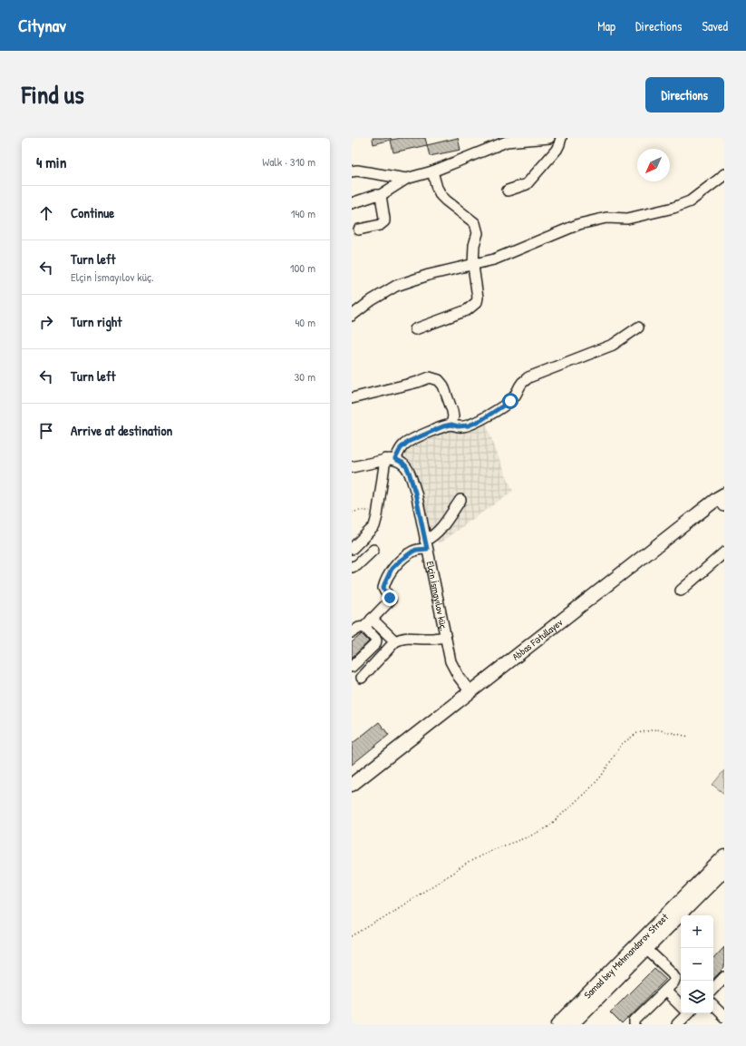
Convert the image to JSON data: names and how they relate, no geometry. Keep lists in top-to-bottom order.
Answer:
{
  "streets": {
    "main road": ["Abbas Fətullayev", "Samad bey Mehmandarov Street"],
    "street": ["Elçin İsmayılov küç."]
  },
  "crossings": [
    ["Elçin İsmayılov küç.", "Abbas Fətullayev"]
  ],
  "north": "bottom left",
  "page": {
    "header": "Citynav",
    "nav": ["Map", "Directions", "Saved"],
    "title": "Find us",
    "buttons": "Directions",
    "heading": ["4 min", "Walk · 310 m"],
    "list": [
      ["Continue", "140 m"],
      ["Turn left", "Elçin İsmayılov küç.", "100 m"],
      ["Turn right", "40 m"],
      ["Turn left", "30 m"],
      "Arrive at destination"
    ],
    "map_buttons": ["+", "−"]
  }
}
